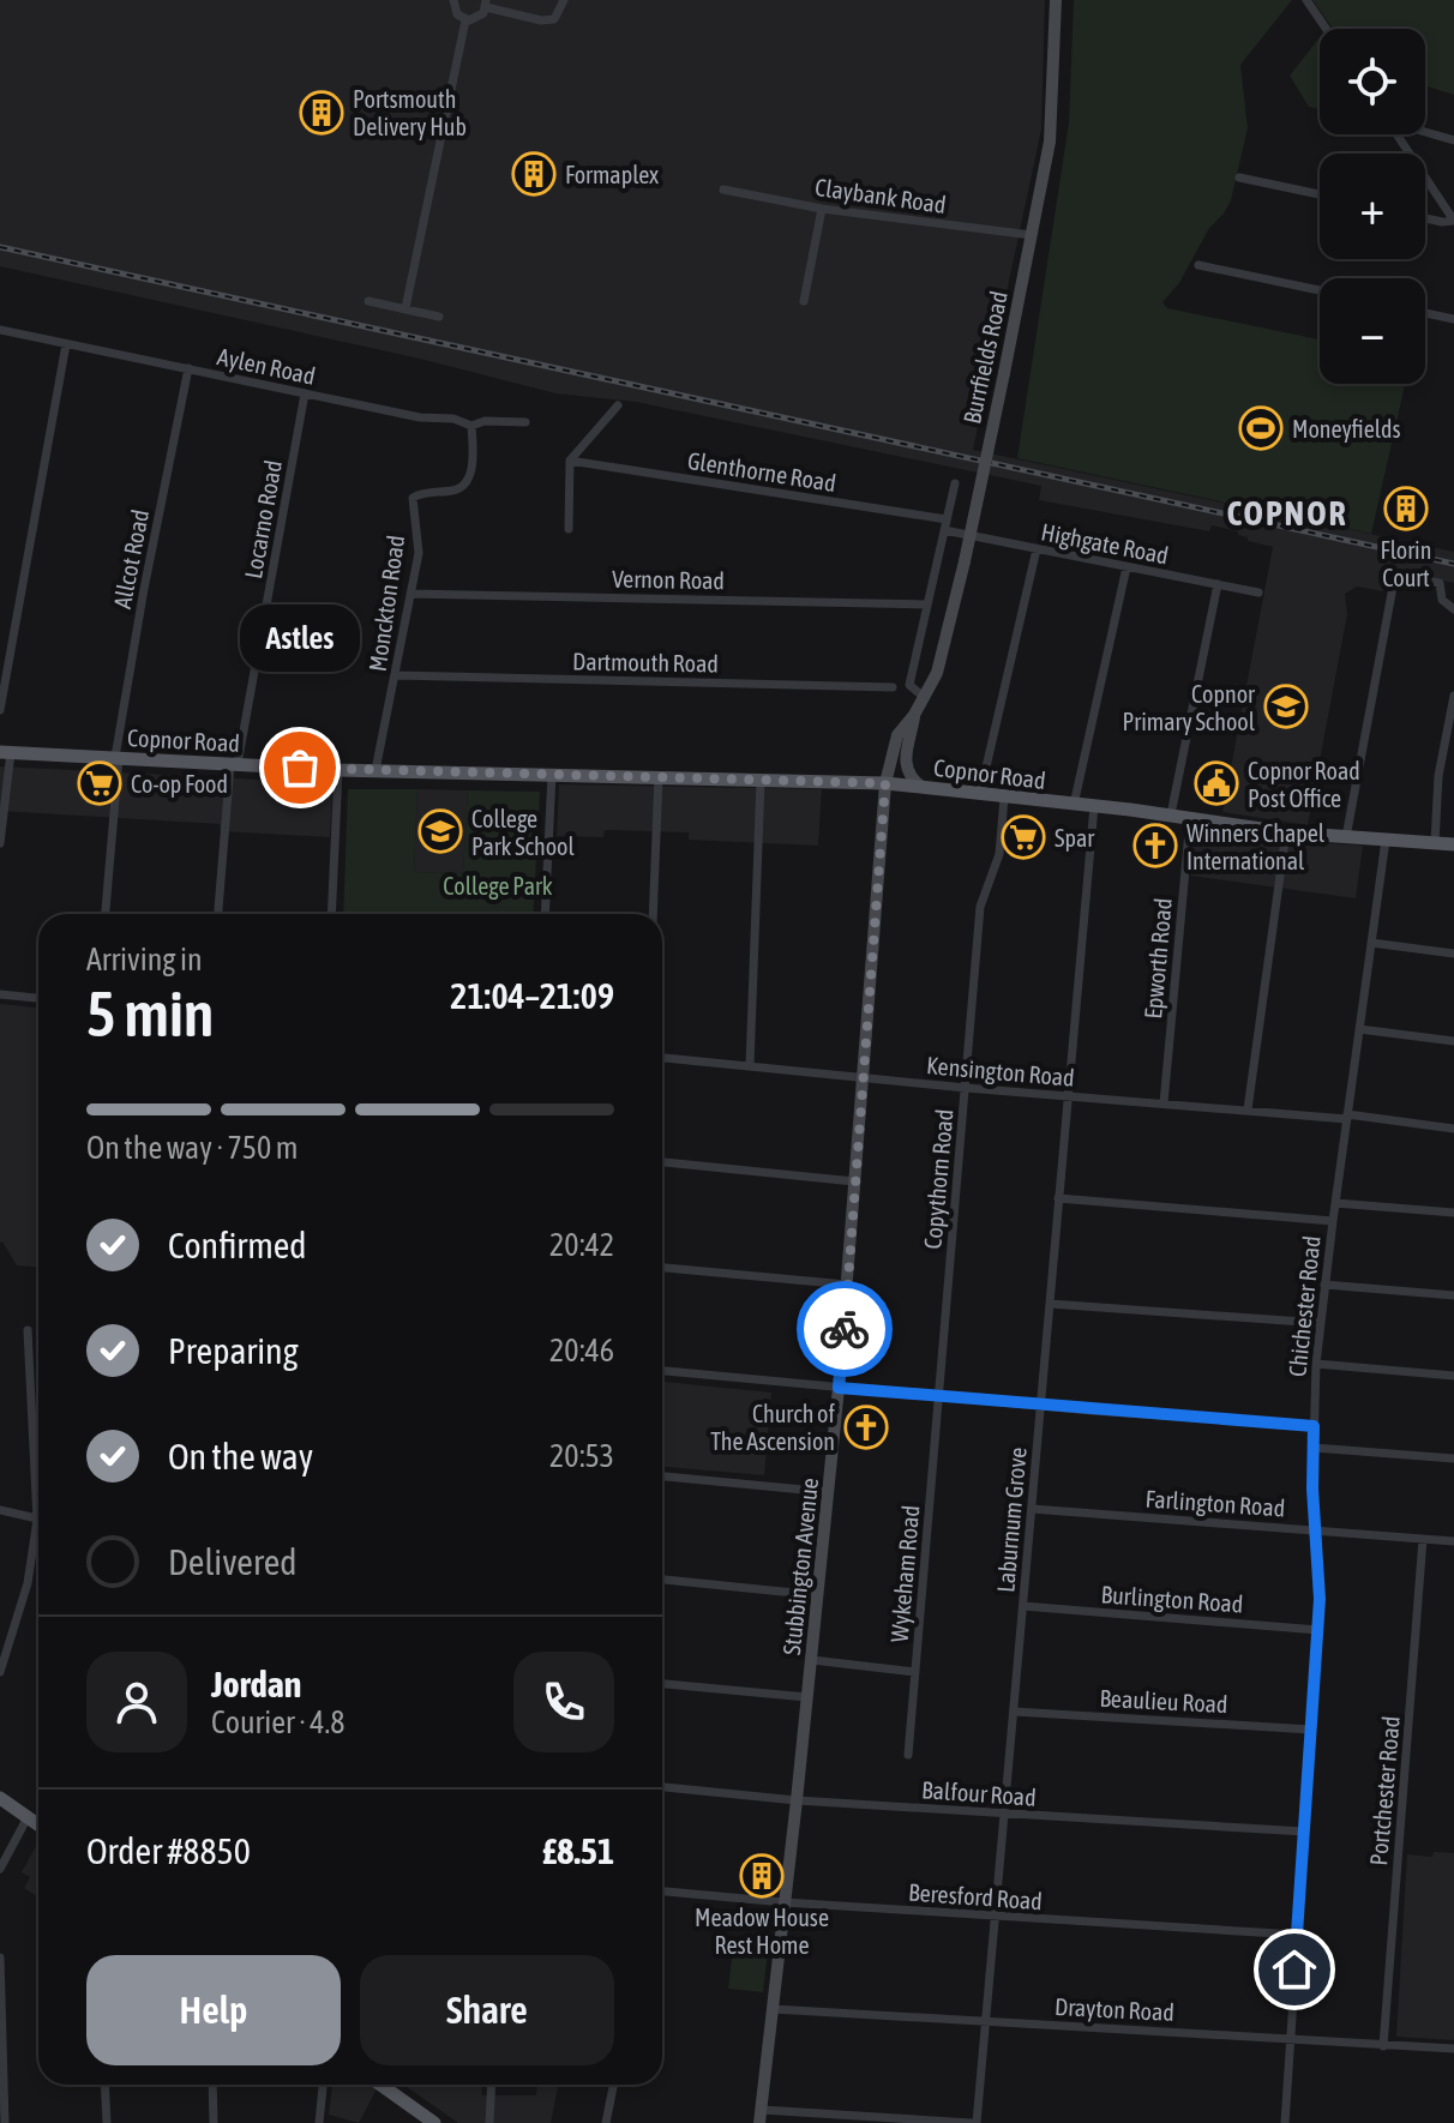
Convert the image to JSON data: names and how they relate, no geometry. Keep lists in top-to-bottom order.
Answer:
{
  "streets": {
    "main road": ["Copnor Road"],
    "street": [
      "Claybank Road",
      "Burrfields Road",
      "Aylen Road",
      "Glenthorne Road",
      "Locarno Road",
      "Highgate Road",
      "Allcot Road",
      "Vernon Road",
      "Monckton Road",
      "Dartmouth Road",
      "Epworth Road",
      "Kensington Road",
      "Copythorn Road",
      "Chichester Road",
      "Farlington Road",
      "Laburnum Grove",
      "Stubbington Avenue",
      "Wykeham Road",
      "Burlington Road",
      "Beaulieu Road",
      "Portchester Road",
      "Balfour Road",
      "Beresford Road",
      "Drayton Road"
    ]
  },
  "crossings": [
    ["Claybank Road", "Burrfields Road"],
    ["Burrfields Road", "Copnor Road"],
    ["Burrfields Road", "Stubbington Avenue"],
    ["Aylen Road", "Locarno Road"],
    ["Aylen Road", "Allcot Road"],
    ["Aylen Road", "Monckton Road"],
    ["Locarno Road", "Copnor Road"],
    ["Allcot Road", "Copnor Road"],
    ["Vernon Road", "Monckton Road"],
    ["Monckton Road", "Dartmouth Road"],
    ["Monckton Road", "Copnor Road"],
    ["Copnor Road", "Epworth Road"],
    ["Copnor Road", "Copythorn Road"],
    ["Copnor Road", "Chichester Road"],
    ["Copnor Road", "Laburnum Grove"],
    ["Copnor Road", "Stubbington Avenue"],
    ["Epworth Road", "Kensington Road"],
    ["Kensington Road", "Copythorn Road"],
    ["Kensington Road", "Chichester Road"],
    ["Kensington Road", "Laburnum Grove"],
    ["Kensington Road", "Stubbington Avenue"],
    ["Copythorn Road", "Wykeham Road"],
    ["Chichester Road", "Farlington Road"],
    ["Chichester Road", "Burlington Road"],
    ["Chichester Road", "Beaulieu Road"],
    ["Chichester Road", "Balfour Road"],
    ["Chichester Road", "Beresford Road"],
    ["Chichester Road", "Drayton Road"],
    ["Farlington Road", "Laburnum Grove"],
    ["Farlington Road", "Portchester Road"],
    ["Laburnum Grove", "Burlington Road"],
    ["Laburnum Grove", "Beaulieu Road"],
    ["Laburnum Grove", "Balfour Road"],
    ["Laburnum Grove", "Beresford Road"],
    ["Laburnum Grove", "Drayton Road"],
    ["Stubbington Avenue", "Balfour Road"],
    ["Stubbington Avenue", "Beresford Road"],
    ["Stubbington Avenue", "Drayton Road"],
    ["Portchester Road", "Drayton Road"]
  ],
  "districts": ["COPNOR"],
  "parks": ["College Park"],
  "places": {
    "building": [
      "Portsmouth Delivery Hub",
      "Formaplex",
      "Florin Court",
      "Meadow House Rest Home"
    ],
    "sports": ["Moneyfields"],
    "school or university": ["Copnor Primary School", "College Park School"],
    "other": ["Astles"],
    "supermarket": ["Co-op Food", "Spar"],
    "public building": ["Copnor Road Post Office"],
    "church": ["Winners Chapel International", "Church of The Ascension"]
  },
  "page": {
    "map_buttons": ["+", "−"],
    "bubble": "Astles",
    "heading": ["5 min", "Arriving in", "21:04–21:09"],
    "panel": [
      "Jordan",
      "Courier · 4.8",
      "Order #8850",
      "£8.51"
    ],
    "bar": "On the way · 750 m",
    "list": [
      ["Confirmed", "20:42"],
      ["Preparing", "20:46"],
      ["On the way", "20:53"],
      "Delivered"
    ],
    "buttons": ["Help", "Share"]
  }
}
